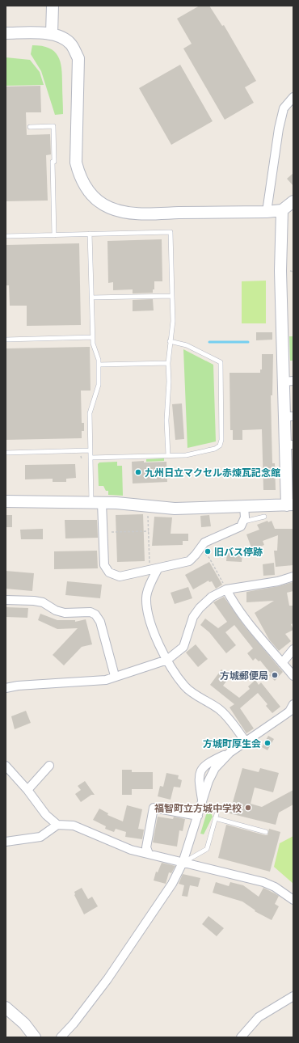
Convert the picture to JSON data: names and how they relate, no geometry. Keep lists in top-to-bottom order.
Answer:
{
  "places": [
    "九州日立マクセル赤煉瓦記念館",
    "旧バス停跡",
    "方城郵便局",
    "方城町厚生会",
    "福智町立方城中学校"
  ]
}
